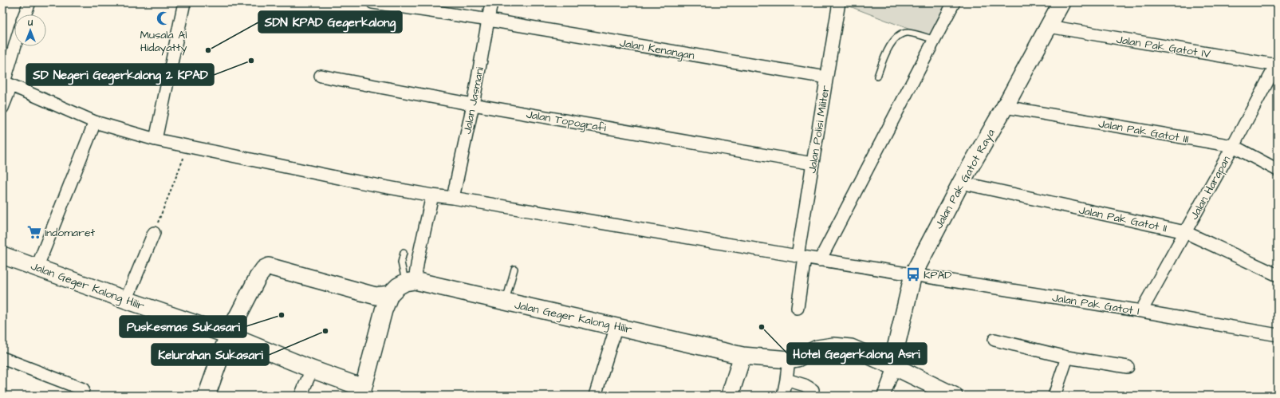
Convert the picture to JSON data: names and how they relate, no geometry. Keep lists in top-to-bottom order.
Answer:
{
  "streets": {
    "main road": ["Jalan Pak Gatot Raya", "Jalan Geger Kalong Hilir"],
    "street": [
      "Jalan Pak Gatot IV",
      "Jalan Kenangan",
      "Jalan Jasmani",
      "Jalan Topografi",
      "Jalan Polisi Militer",
      "Jalan Pak Gatot III",
      "Jalan Harapan",
      "Jalan Pak Gatot II",
      "Jalan Pak Gatot I"
    ]
  },
  "crossings": [
    ["Jalan Pak Gatot IV", "Jalan Pak Gatot Raya"],
    ["Jalan Pak Gatot IV", "Jalan Harapan"],
    ["Jalan Kenangan", "Jalan Jasmani"],
    ["Jalan Kenangan", "Jalan Polisi Militer"],
    ["Jalan Jasmani", "Jalan Topografi"],
    ["Jalan Jasmani", "Jalan Pak Gatot I"],
    ["Jalan Topografi", "Jalan Polisi Militer"],
    ["Jalan Polisi Militer", "Jalan Pak Gatot I"],
    ["Jalan Pak Gatot III", "Jalan Pak Gatot Raya"],
    ["Jalan Pak Gatot III", "Jalan Harapan"],
    ["Jalan Pak Gatot Raya", "Jalan Pak Gatot II"],
    ["Jalan Pak Gatot Raya", "Jalan Geger Kalong Hilir"],
    ["Jalan Pak Gatot Raya", "Jalan Pak Gatot I"],
    ["Jalan Harapan", "Jalan Pak Gatot II"],
    ["Jalan Harapan", "Jalan Pak Gatot I"]
  ],
  "places": {
    "mosque": ["Musala Al Hidayatty"],
    "other": [
      "SDN KPAD Gegerkalong",
      "SD Negeri Gegerkalong 2 KPAD",
      "Puskesmas Sukasari",
      "Hotel Gegerkalong Asri",
      "Kelurahan Sukasari"
    ],
    "supermarket": ["Indomaret"],
    "bus stop": ["KPAD"]
  },
  "north": "top"
}
